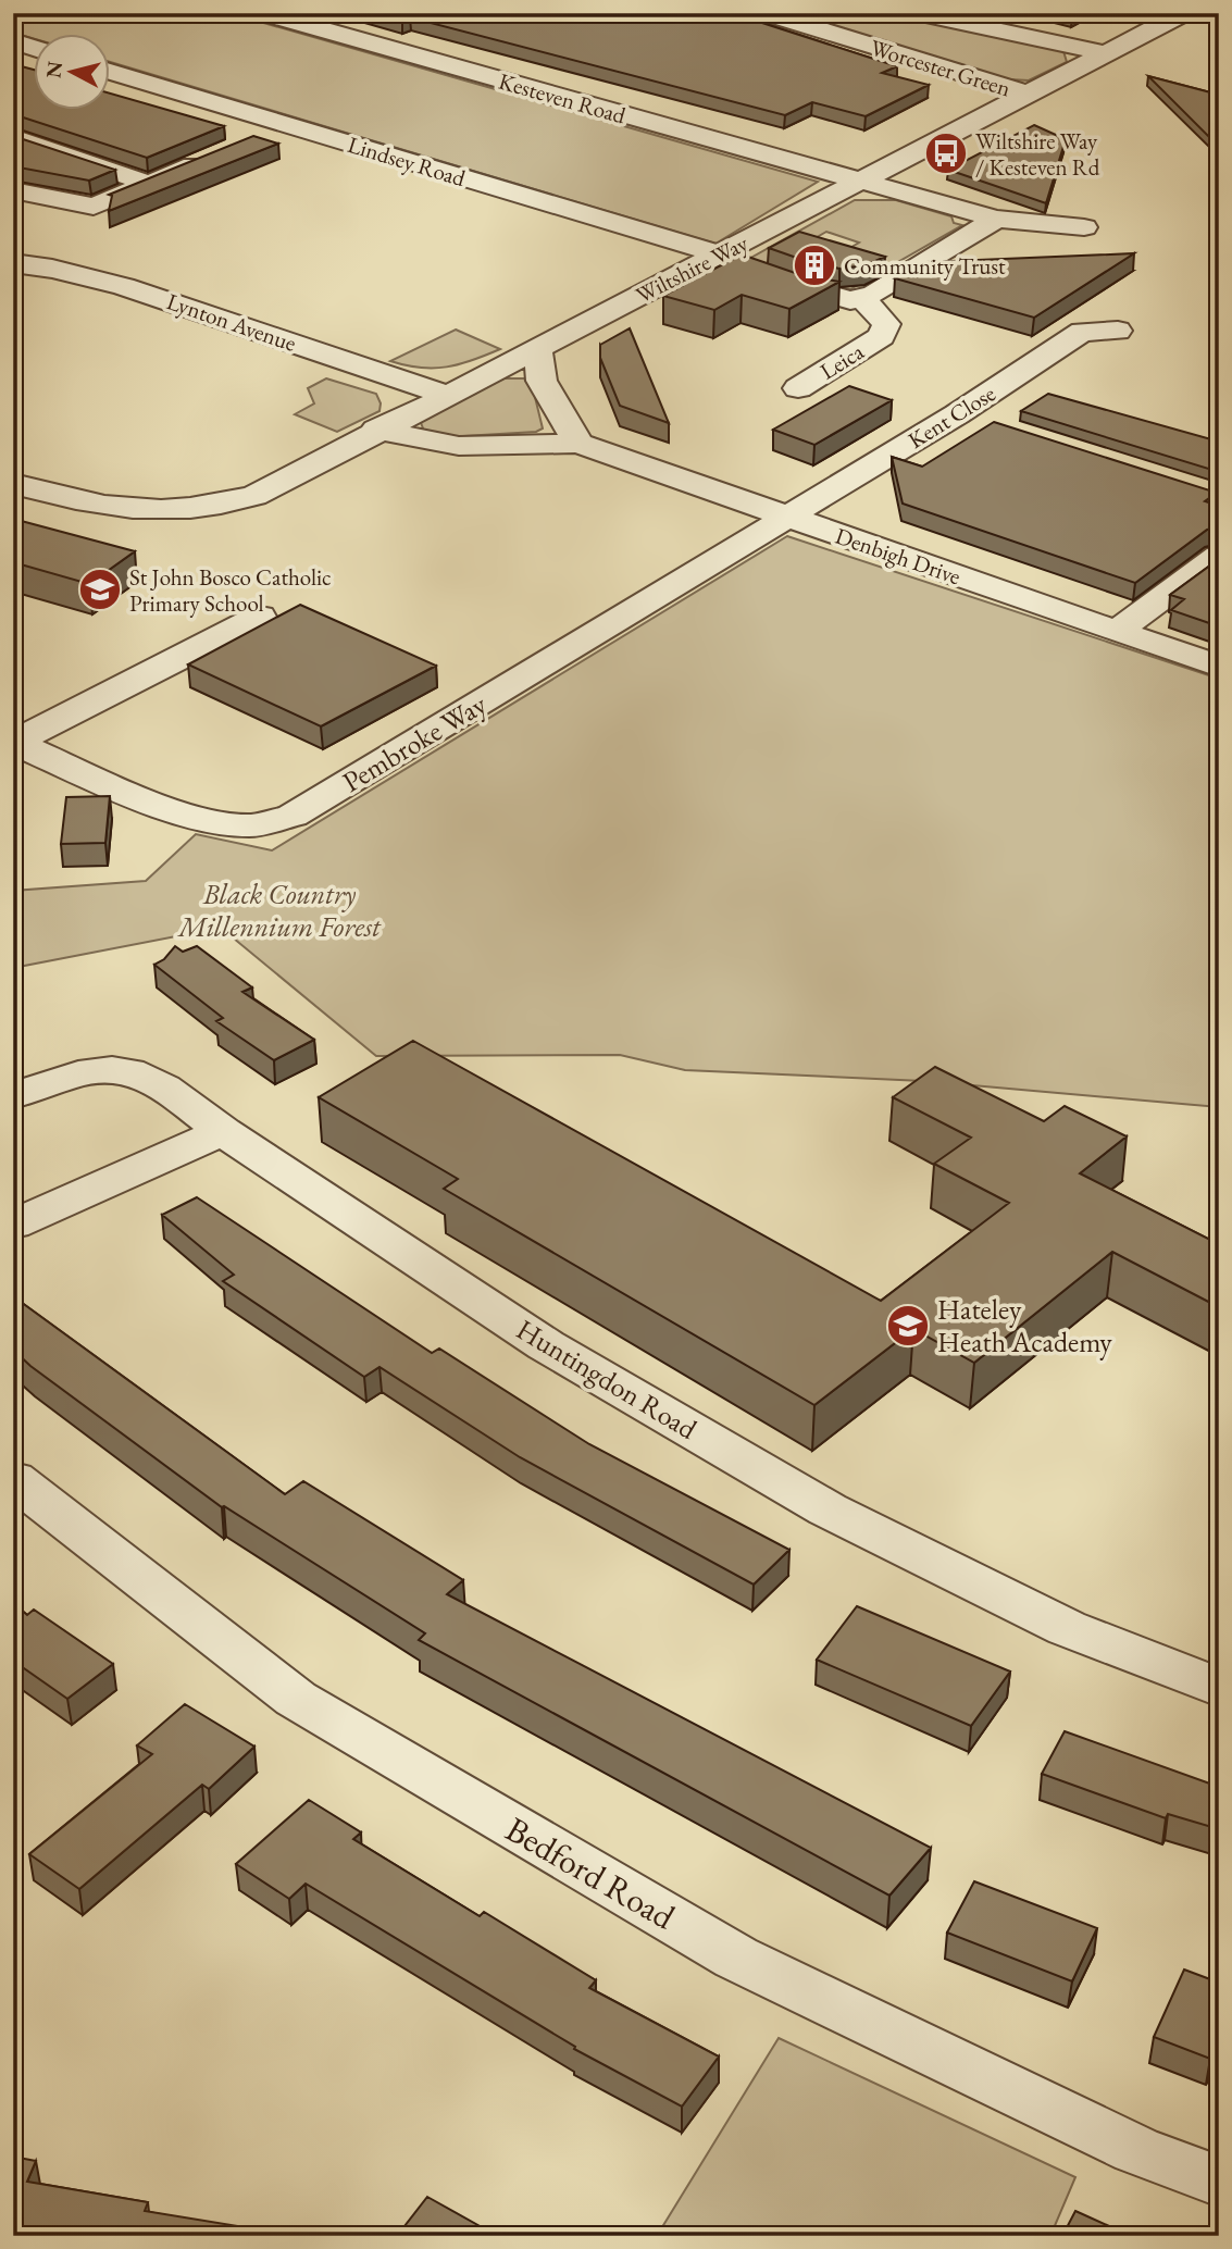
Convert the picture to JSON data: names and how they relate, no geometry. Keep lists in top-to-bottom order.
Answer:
{
  "streets": {
    "street": [
      "Worcester Green",
      "Kesteven Road",
      "Lindsey Road",
      "Wiltshire Way",
      "Lynton Avenue",
      "Leica",
      "Kent Close",
      "Denbigh Drive",
      "Pembroke Way",
      "Huntingdon Road",
      "Bedford Road"
    ]
  },
  "crossings": [
    ["Worcester Green", "Wiltshire Way"],
    ["Kesteven Road", "Wiltshire Way"],
    ["Lindsey Road", "Wiltshire Way"],
    ["Lindsey Road", "Leica"],
    ["Wiltshire Way", "Lynton Avenue"],
    ["Wiltshire Way", "Denbigh Drive"],
    ["Kent Close", "Denbigh Drive"],
    ["Kent Close", "Pembroke Way"],
    ["Denbigh Drive", "Pembroke Way"]
  ],
  "parks": ["Black Country Millennium Forest"],
  "places": {
    "bus stop": ["Wiltshire Way / Kesteven Rd"],
    "building": ["Community Trust"],
    "school or university": ["St John Bosco Catholic Primary School", "Hateley Heath Academy"]
  },
  "north": "left"
}
